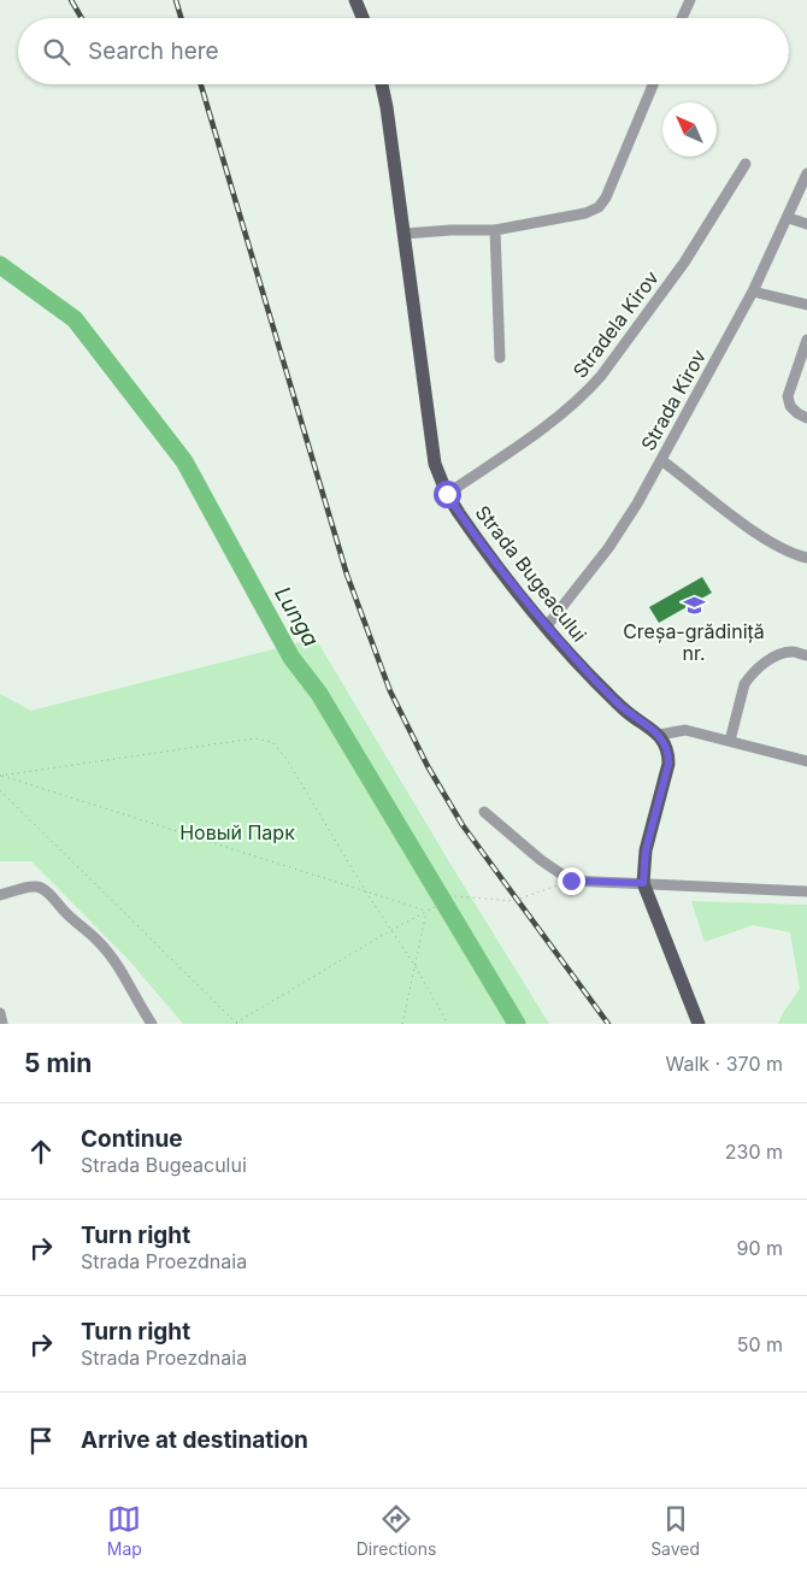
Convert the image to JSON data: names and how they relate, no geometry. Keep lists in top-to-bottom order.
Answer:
{
  "streets": {
    "main road": ["Strada Bugeacului"],
    "street": ["Stradela Kirov", "Strada Kirov"]
  },
  "crossings": [
    ["Stradela Kirov", "Strada Bugeacului"],
    ["Strada Kirov", "Strada Bugeacului"]
  ],
  "water": ["Lunga"],
  "parks": ["Новый Парк"],
  "places": {
    "school or university": ["Creșa-grădiniță nr."]
  },
  "north": "top left",
  "page": {
    "search": "Search here",
    "heading": ["5 min", "Walk · 370 m"],
    "list": [
      ["Continue", "Strada Bugeacului", "230 m"],
      ["Turn right", "Strada Proezdnaia", "90 m"],
      ["Turn right", "Strada Proezdnaia", "50 m"],
      "Arrive at destination"
    ],
    "nav": ["Map", "Directions", "Saved"]
  }
}
